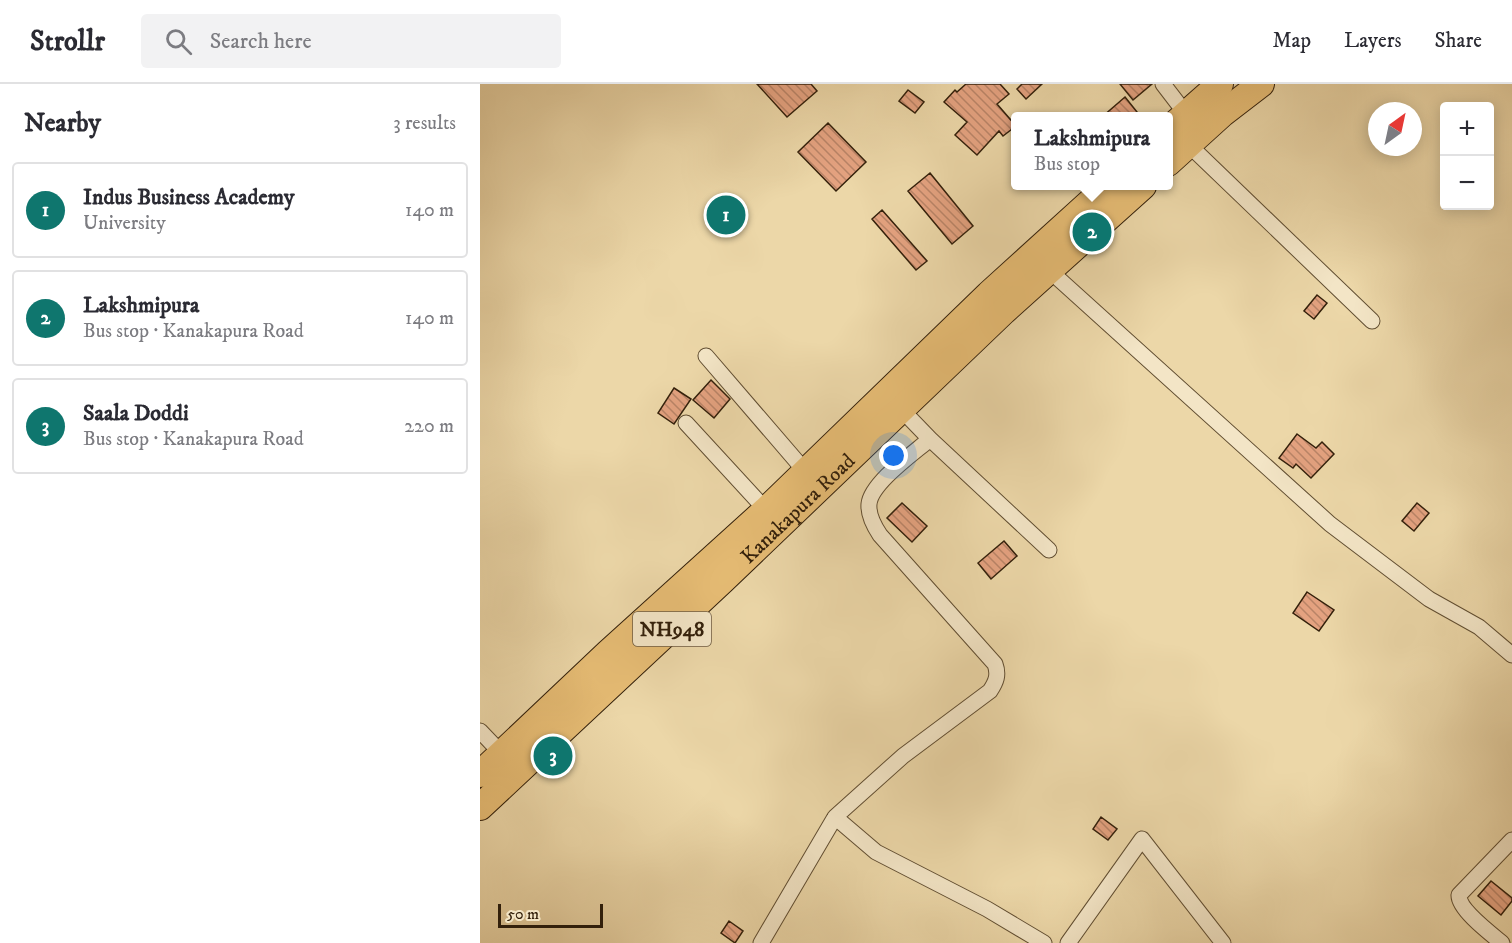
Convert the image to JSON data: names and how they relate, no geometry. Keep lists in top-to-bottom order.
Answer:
{
  "streets": {
    "highway": ["Kanakapura Road", "NH948"]
  },
  "scale_bar": "50 m",
  "north": "top right",
  "page": {
    "header": "Strollr",
    "search": "Search here",
    "nav": ["Map", "Layers", "Share"],
    "heading": ["Nearby", "3 results"],
    "map_buttons": ["+", "−"],
    "popup": ["Lakshmipura", "Bus stop"],
    "list": [
      {
        "mark": "1",
        "name": "Indus Business Academy",
        "note": "University",
        "value": "140 m"
      },
      {
        "mark": "2",
        "name": "Lakshmipura",
        "note": "Bus stop · Kanakapura Road",
        "value": "140 m"
      },
      {
        "mark": "3",
        "name": "Saala Doddi",
        "note": "Bus stop · Kanakapura Road",
        "value": "220 m"
      }
    ],
    "pins": ["1", "2", "3"],
    "scale": "50 m"
  }
}
